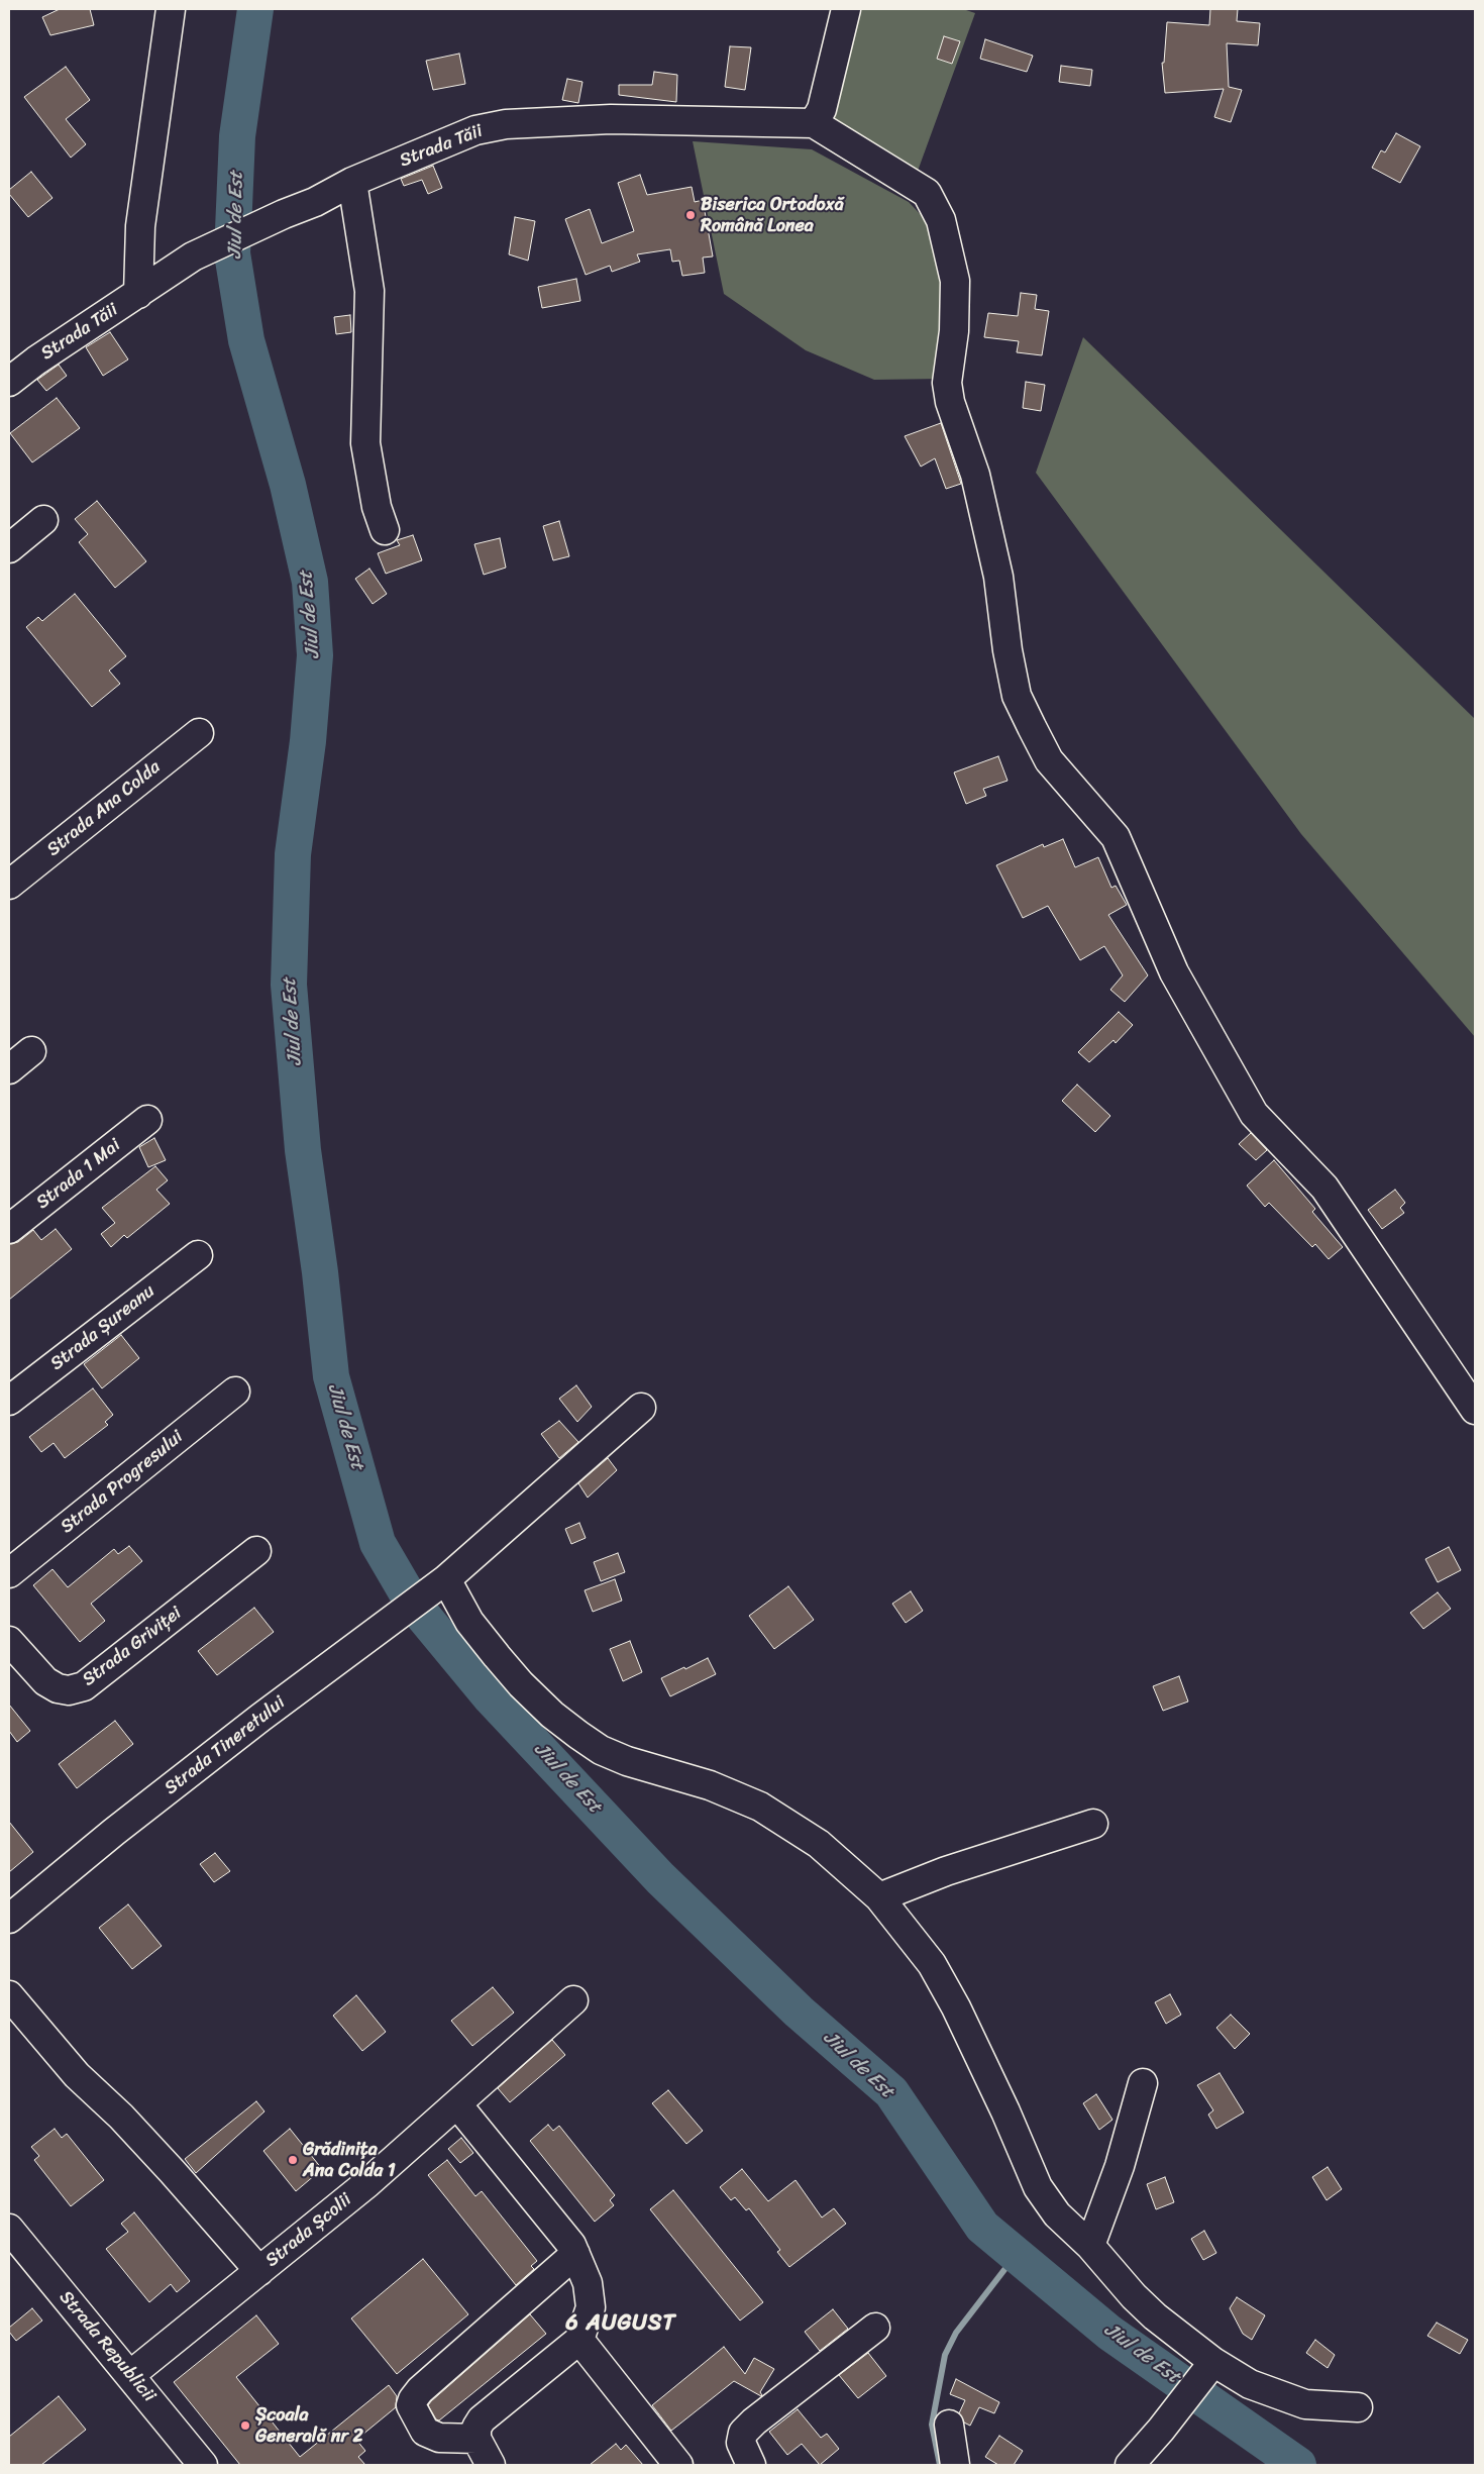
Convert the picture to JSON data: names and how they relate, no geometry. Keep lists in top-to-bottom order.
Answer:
{
  "streets": {
    "street": [
      "Strada Tăii",
      "Strada Ana Colda",
      "Strada 1 Mai",
      "Strada Șureanu",
      "Strada Progresului",
      "Strada Griviței",
      "Strada Tineretului",
      "Strada Școlii",
      "Strada Republicii"
    ]
  },
  "crossings": [
    ["Strada Școlii", "Strada Republicii"]
  ],
  "districts": ["6 AUGUST"],
  "water": ["Jiul de Est"],
  "places": ["Biserica Ortodoxă Română Lonea", "Grădinița Ana Colda 1", "Școala Generală nr 2"]
}
